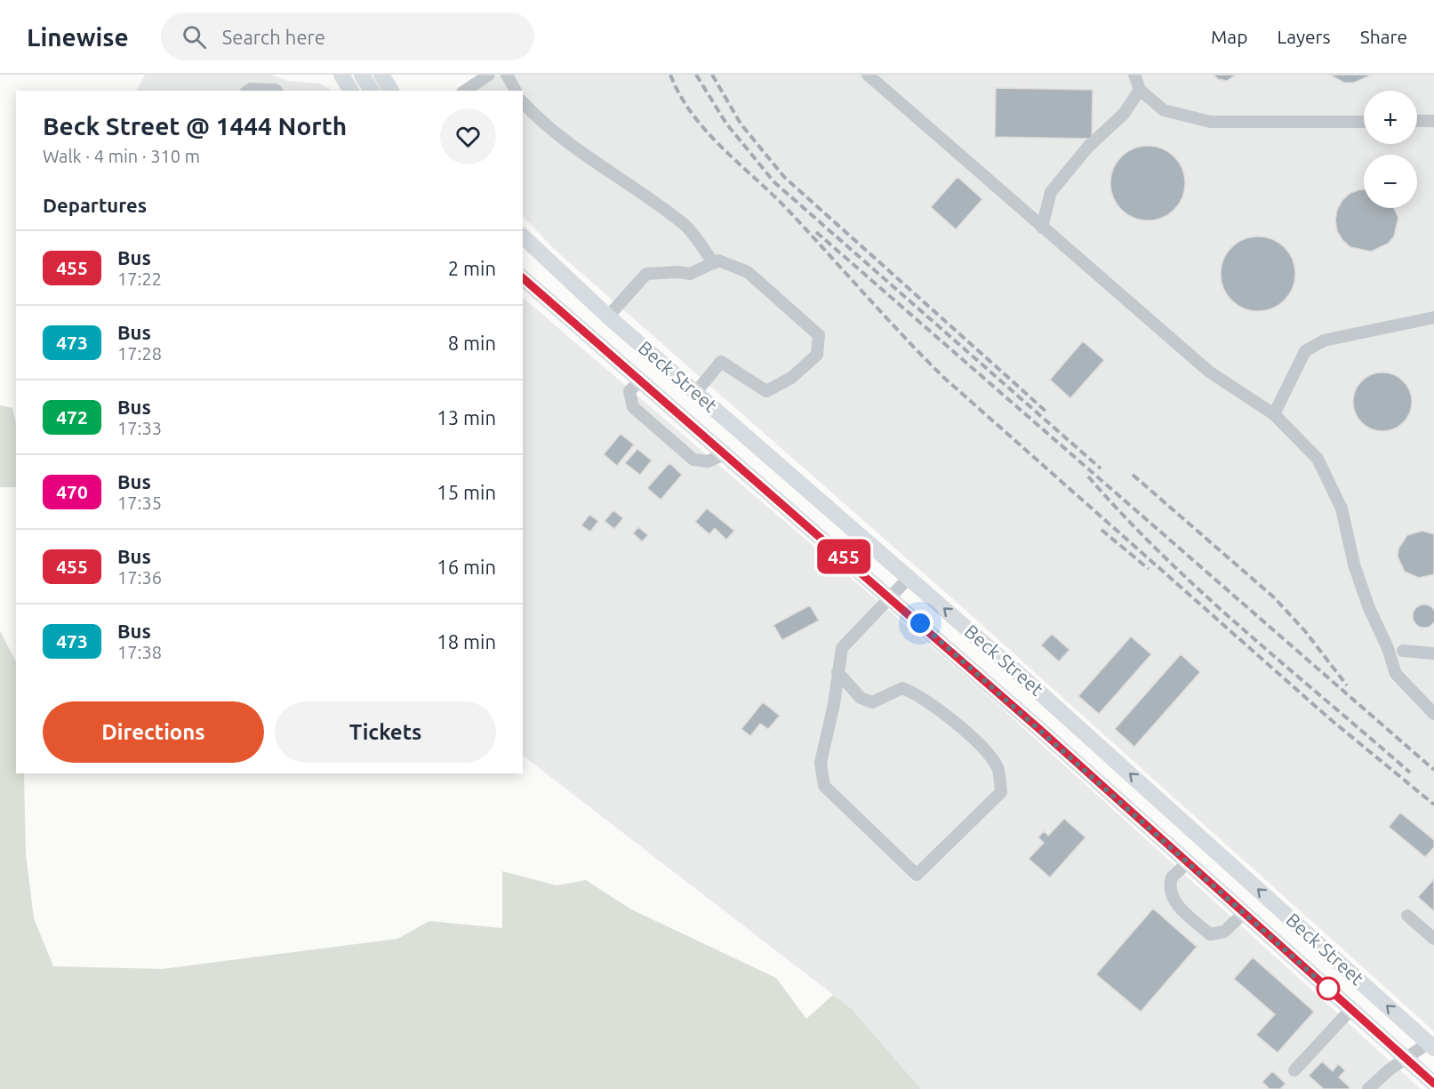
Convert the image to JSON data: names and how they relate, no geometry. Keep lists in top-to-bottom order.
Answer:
{
  "streets": {
    "main road": ["Beck Street"]
  },
  "lines": ["bus line 455"],
  "page": {
    "header": "Linewise",
    "search": "Search here",
    "nav": ["Map", "Layers", "Share"],
    "on_map": "455",
    "map_buttons": ["+", "−"],
    "heading": [
      ["Beck Street @ 1444 North", "Walk · 4 min · 310 m"],
      "Departures"
    ],
    "list": [
      {
        "mark": "455",
        "name": "Bus",
        "note": "17:22",
        "value": "2 min"
      },
      {
        "mark": "473",
        "name": "Bus",
        "note": "17:28",
        "value": "8 min"
      },
      {
        "mark": "472",
        "name": "Bus",
        "note": "17:33",
        "value": "13 min"
      },
      {
        "mark": "470",
        "name": "Bus",
        "note": "17:35",
        "value": "15 min"
      },
      {
        "mark": "455",
        "name": "Bus",
        "note": "17:36",
        "value": "16 min"
      },
      {
        "mark": "473",
        "name": "Bus",
        "note": "17:38",
        "value": "18 min"
      }
    ],
    "buttons": ["Directions", "Tickets"]
  }
}
